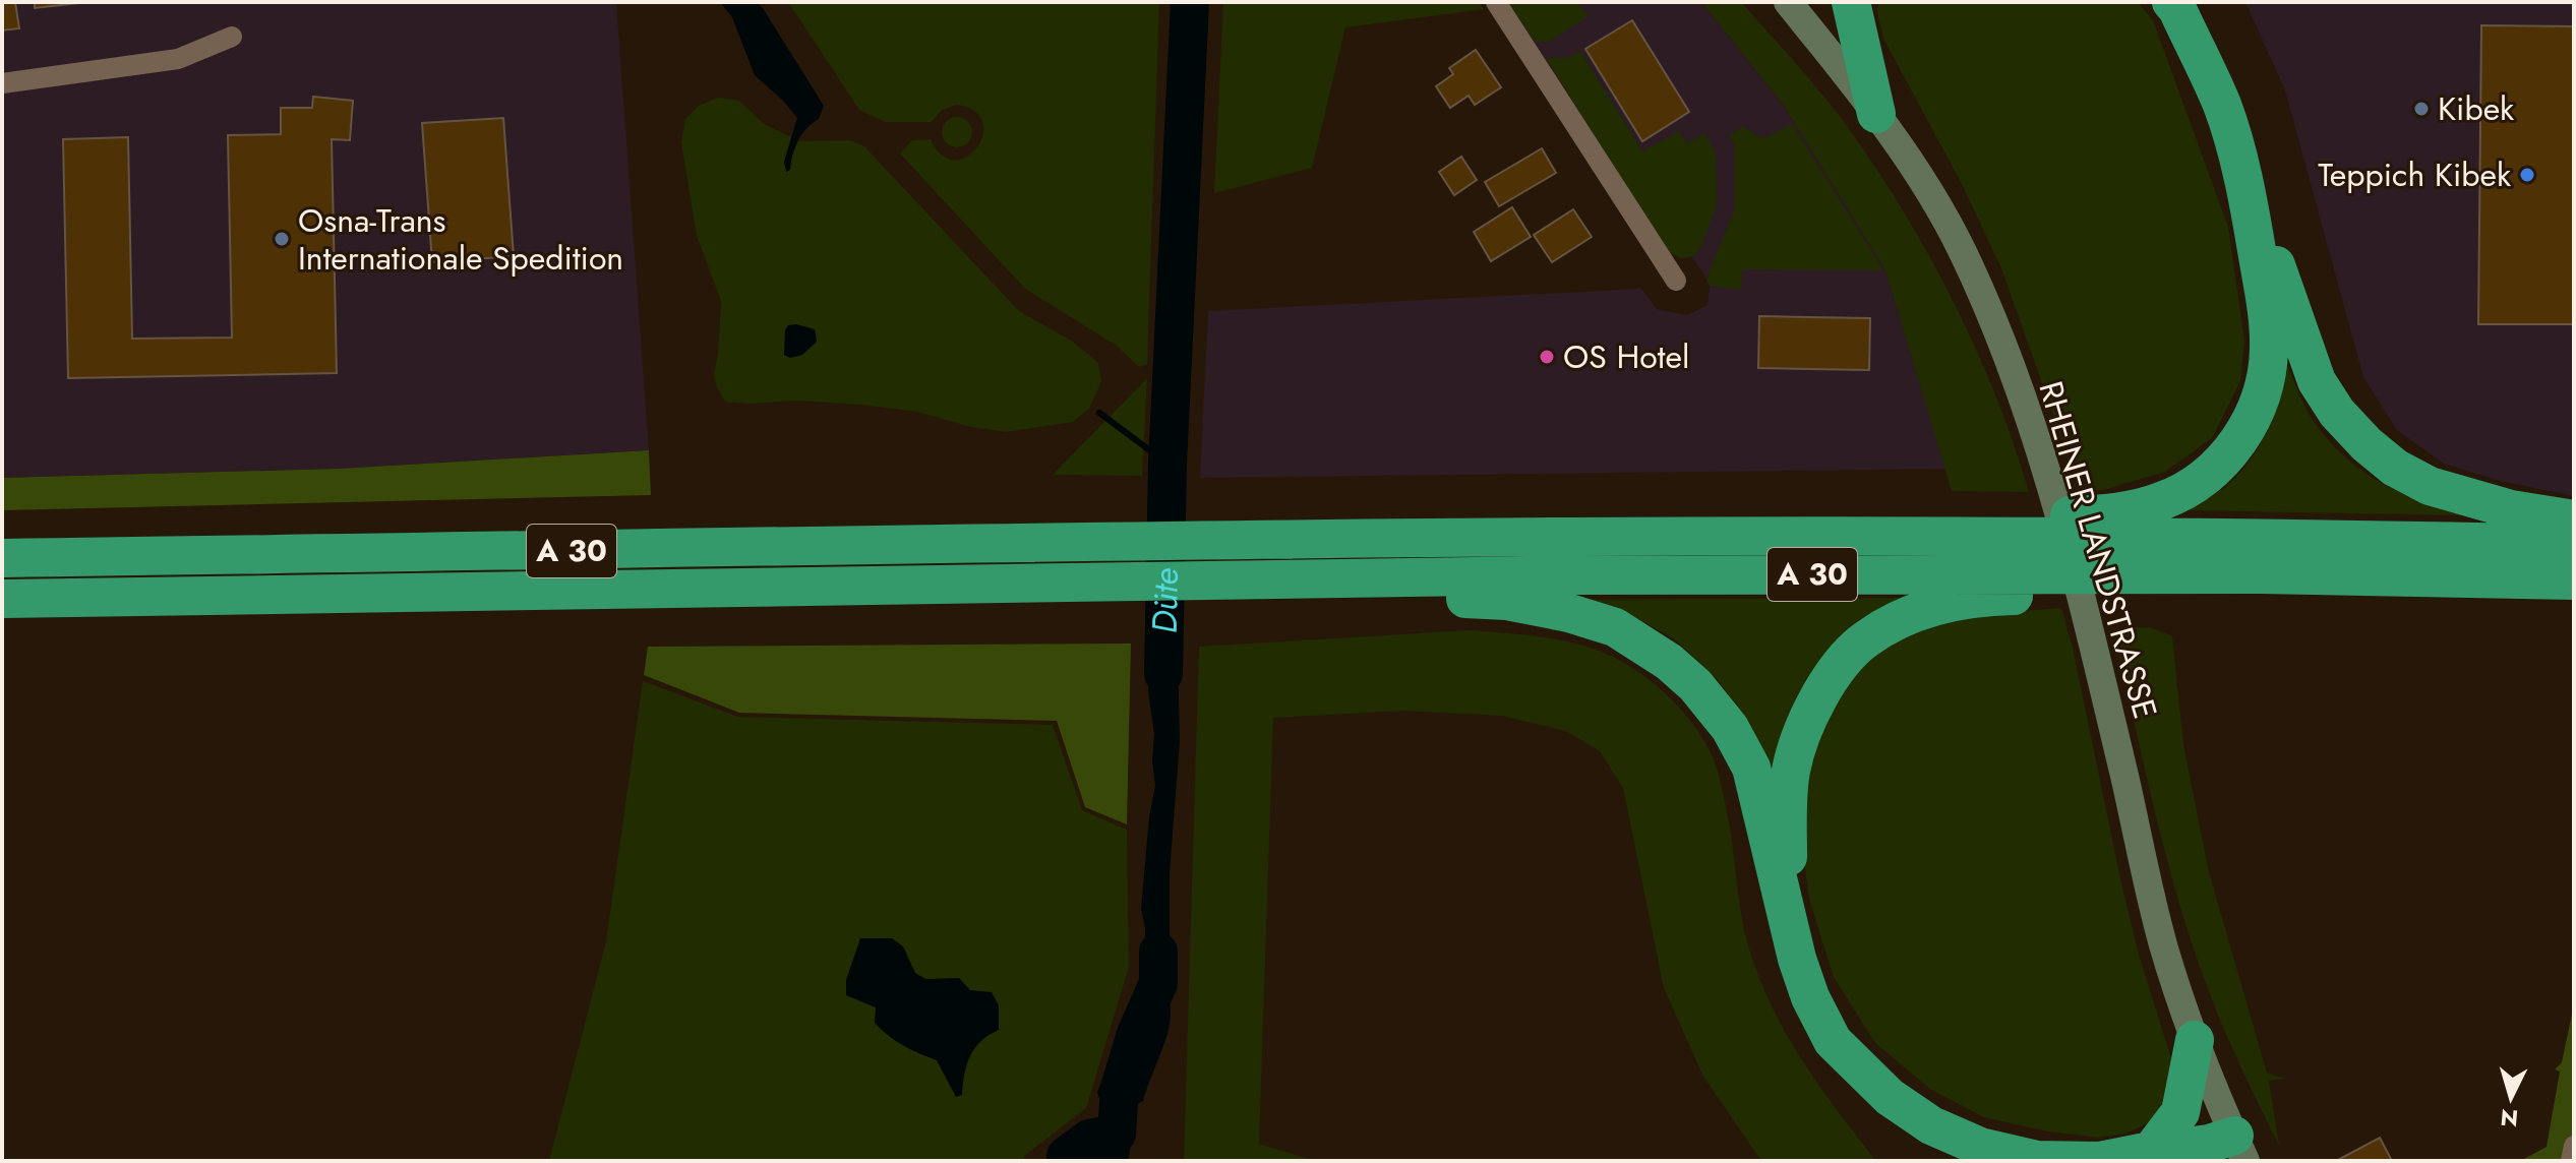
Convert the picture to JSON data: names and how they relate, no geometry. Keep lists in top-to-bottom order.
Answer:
{
  "streets": {
    "highway": ["A 30"],
    "main road": ["RHEINER LANDSTRASSE"]
  },
  "water": ["Düte"],
  "places": [
    "Kibek",
    "Teppich Kibek",
    "Osna-Trans Internationale Spedition",
    "OS Hotel"
  ],
  "north": "bottom"
}
